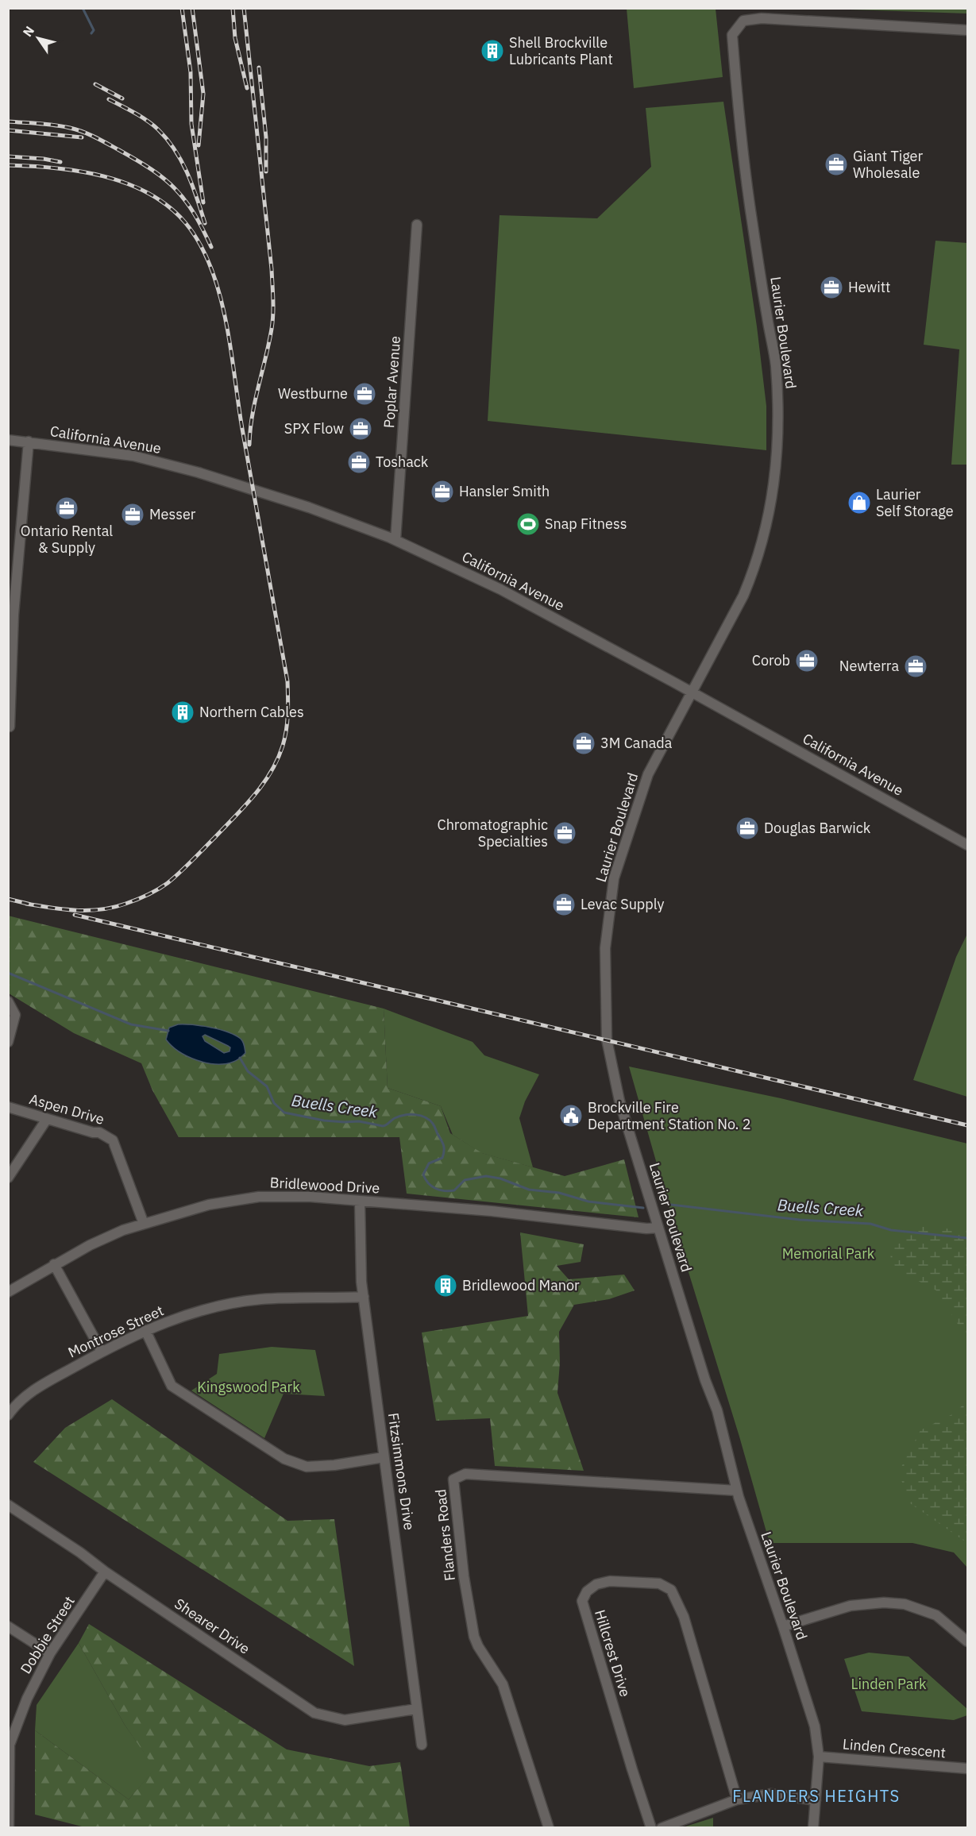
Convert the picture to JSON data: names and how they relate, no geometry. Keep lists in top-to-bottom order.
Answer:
{
  "streets": {
    "street": [
      "Laurier Boulevard",
      "Poplar Avenue",
      "California Avenue",
      "Aspen Drive",
      "Bridlewood Drive",
      "Montrose Street",
      "Fitzsimmons Drive",
      "Flanders Road",
      "Shearer Drive",
      "Dobbie Street",
      "Hillcrest Drive",
      "Linden Crescent"
    ]
  },
  "crossings": [
    ["Laurier Boulevard", "California Avenue"],
    ["Laurier Boulevard", "Bridlewood Drive"],
    ["Laurier Boulevard", "Flanders Road"],
    ["Laurier Boulevard", "Linden Crescent"],
    ["Poplar Avenue", "California Avenue"],
    ["Aspen Drive", "Bridlewood Drive"],
    ["Bridlewood Drive", "Fitzsimmons Drive"],
    ["Montrose Street", "Fitzsimmons Drive"],
    ["Fitzsimmons Drive", "Shearer Drive"],
    ["Shearer Drive", "Dobbie Street"]
  ],
  "districts": ["FLANDERS HEIGHTS"],
  "water": ["Buells Creek"],
  "parks": ["Memorial Park", "Kingswood Park", "Linden Park"],
  "places": {
    "building": ["Shell Brockville Lubricants Plant", "Northern Cables", "Bridlewood Manor"],
    "office": [
      "Giant Tiger Wholesale",
      "Hewitt",
      "Westburne",
      "SPX Flow",
      "Toshack",
      "Hansler Smith",
      "Ontario Rental & Supply",
      "Messer",
      "Corob",
      "Newterra",
      "3M Canada",
      "Douglas Barwick",
      "Chromatographic Specialties",
      "Levac Supply"
    ],
    "shop": ["Laurier Self Storage"],
    "sports": ["Snap Fitness"],
    "public building": ["Brockville Fire Department Station No. 2"]
  },
  "north": "top left"
}
